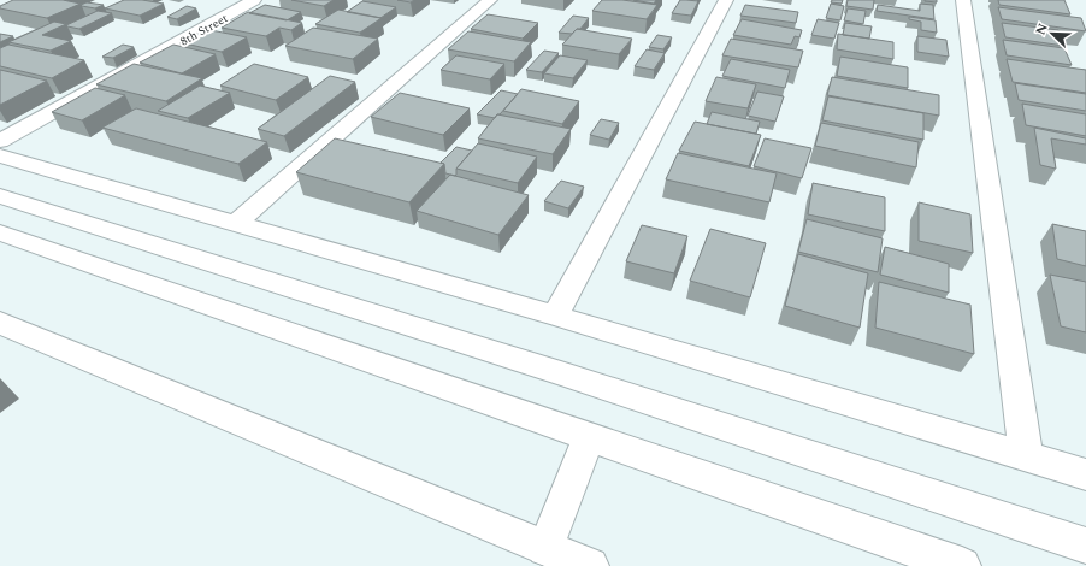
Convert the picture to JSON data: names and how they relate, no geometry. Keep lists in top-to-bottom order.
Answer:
{
  "streets": {
    "main road": ["8th Street"]
  },
  "north": "top left"
}
